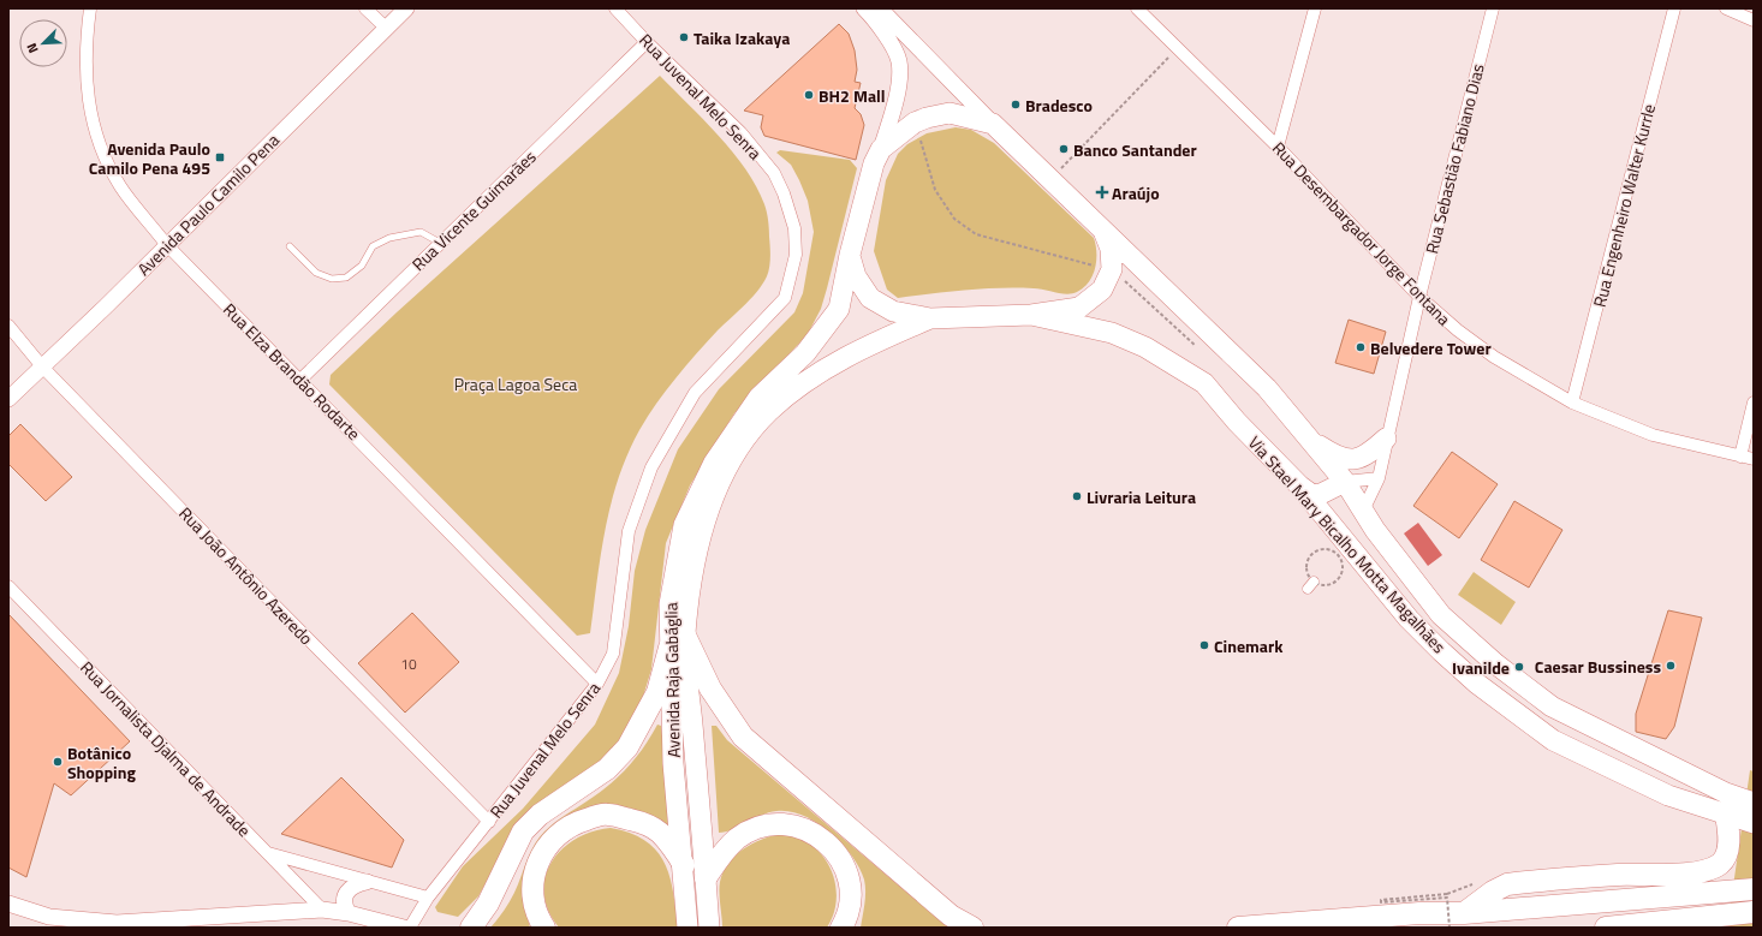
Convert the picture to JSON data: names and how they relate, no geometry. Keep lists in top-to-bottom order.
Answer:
{
  "streets": {
    "highway": ["Via Stael Mary Bicalho Motta Magalhães", "Avenida Raja Gabáglia"],
    "street": [
      "Rua Juvenal Melo Senra",
      "Rua Sebastião Fabiano Dias",
      "Avenida Paulo Camilo Pena",
      "Rua Engenheiro Walter Kurrle",
      "Rua Vicente Guimarães",
      "Rua Desembargador Jorge Fontana",
      "Rua Elza Brandão Rodarte",
      "Rua João Antônio Azeredo",
      "Rua Jornalista Djalma de Andrade"
    ]
  },
  "crossings": [
    ["Rua Juvenal Melo Senra", "Rua Vicente Guimarães"],
    ["Rua Juvenal Melo Senra", "Rua Elza Brandão Rodarte"],
    ["Rua Juvenal Melo Senra", "Rua João Antônio Azeredo"],
    ["Rua Sebastião Fabiano Dias", "Rua Desembargador Jorge Fontana"],
    ["Rua Sebastião Fabiano Dias", "Via Stael Mary Bicalho Motta Magalhães"],
    ["Avenida Paulo Camilo Pena", "Rua Elza Brandão Rodarte"],
    ["Avenida Paulo Camilo Pena", "Rua João Antônio Azeredo"],
    ["Rua Engenheiro Walter Kurrle", "Rua Desembargador Jorge Fontana"],
    ["Rua Vicente Guimarães", "Rua Elza Brandão Rodarte"]
  ],
  "parks": ["Praça Lagoa Seca"],
  "places": {
    "other": [
      "Taika Izakaya",
      "BH2 Mall",
      "Bradesco",
      "Banco Santander",
      "Belvedere Tower",
      "Livraria Leitura",
      "Cinemark",
      "Caesar Bussiness",
      "Ivanilde",
      "Botânico Shopping"
    ],
    "transit": ["Avenida Paulo Camilo Pena 495"],
    "health": ["Araújo"]
  },
  "house_numbers": ["10"],
  "north": "bottom left"
}
